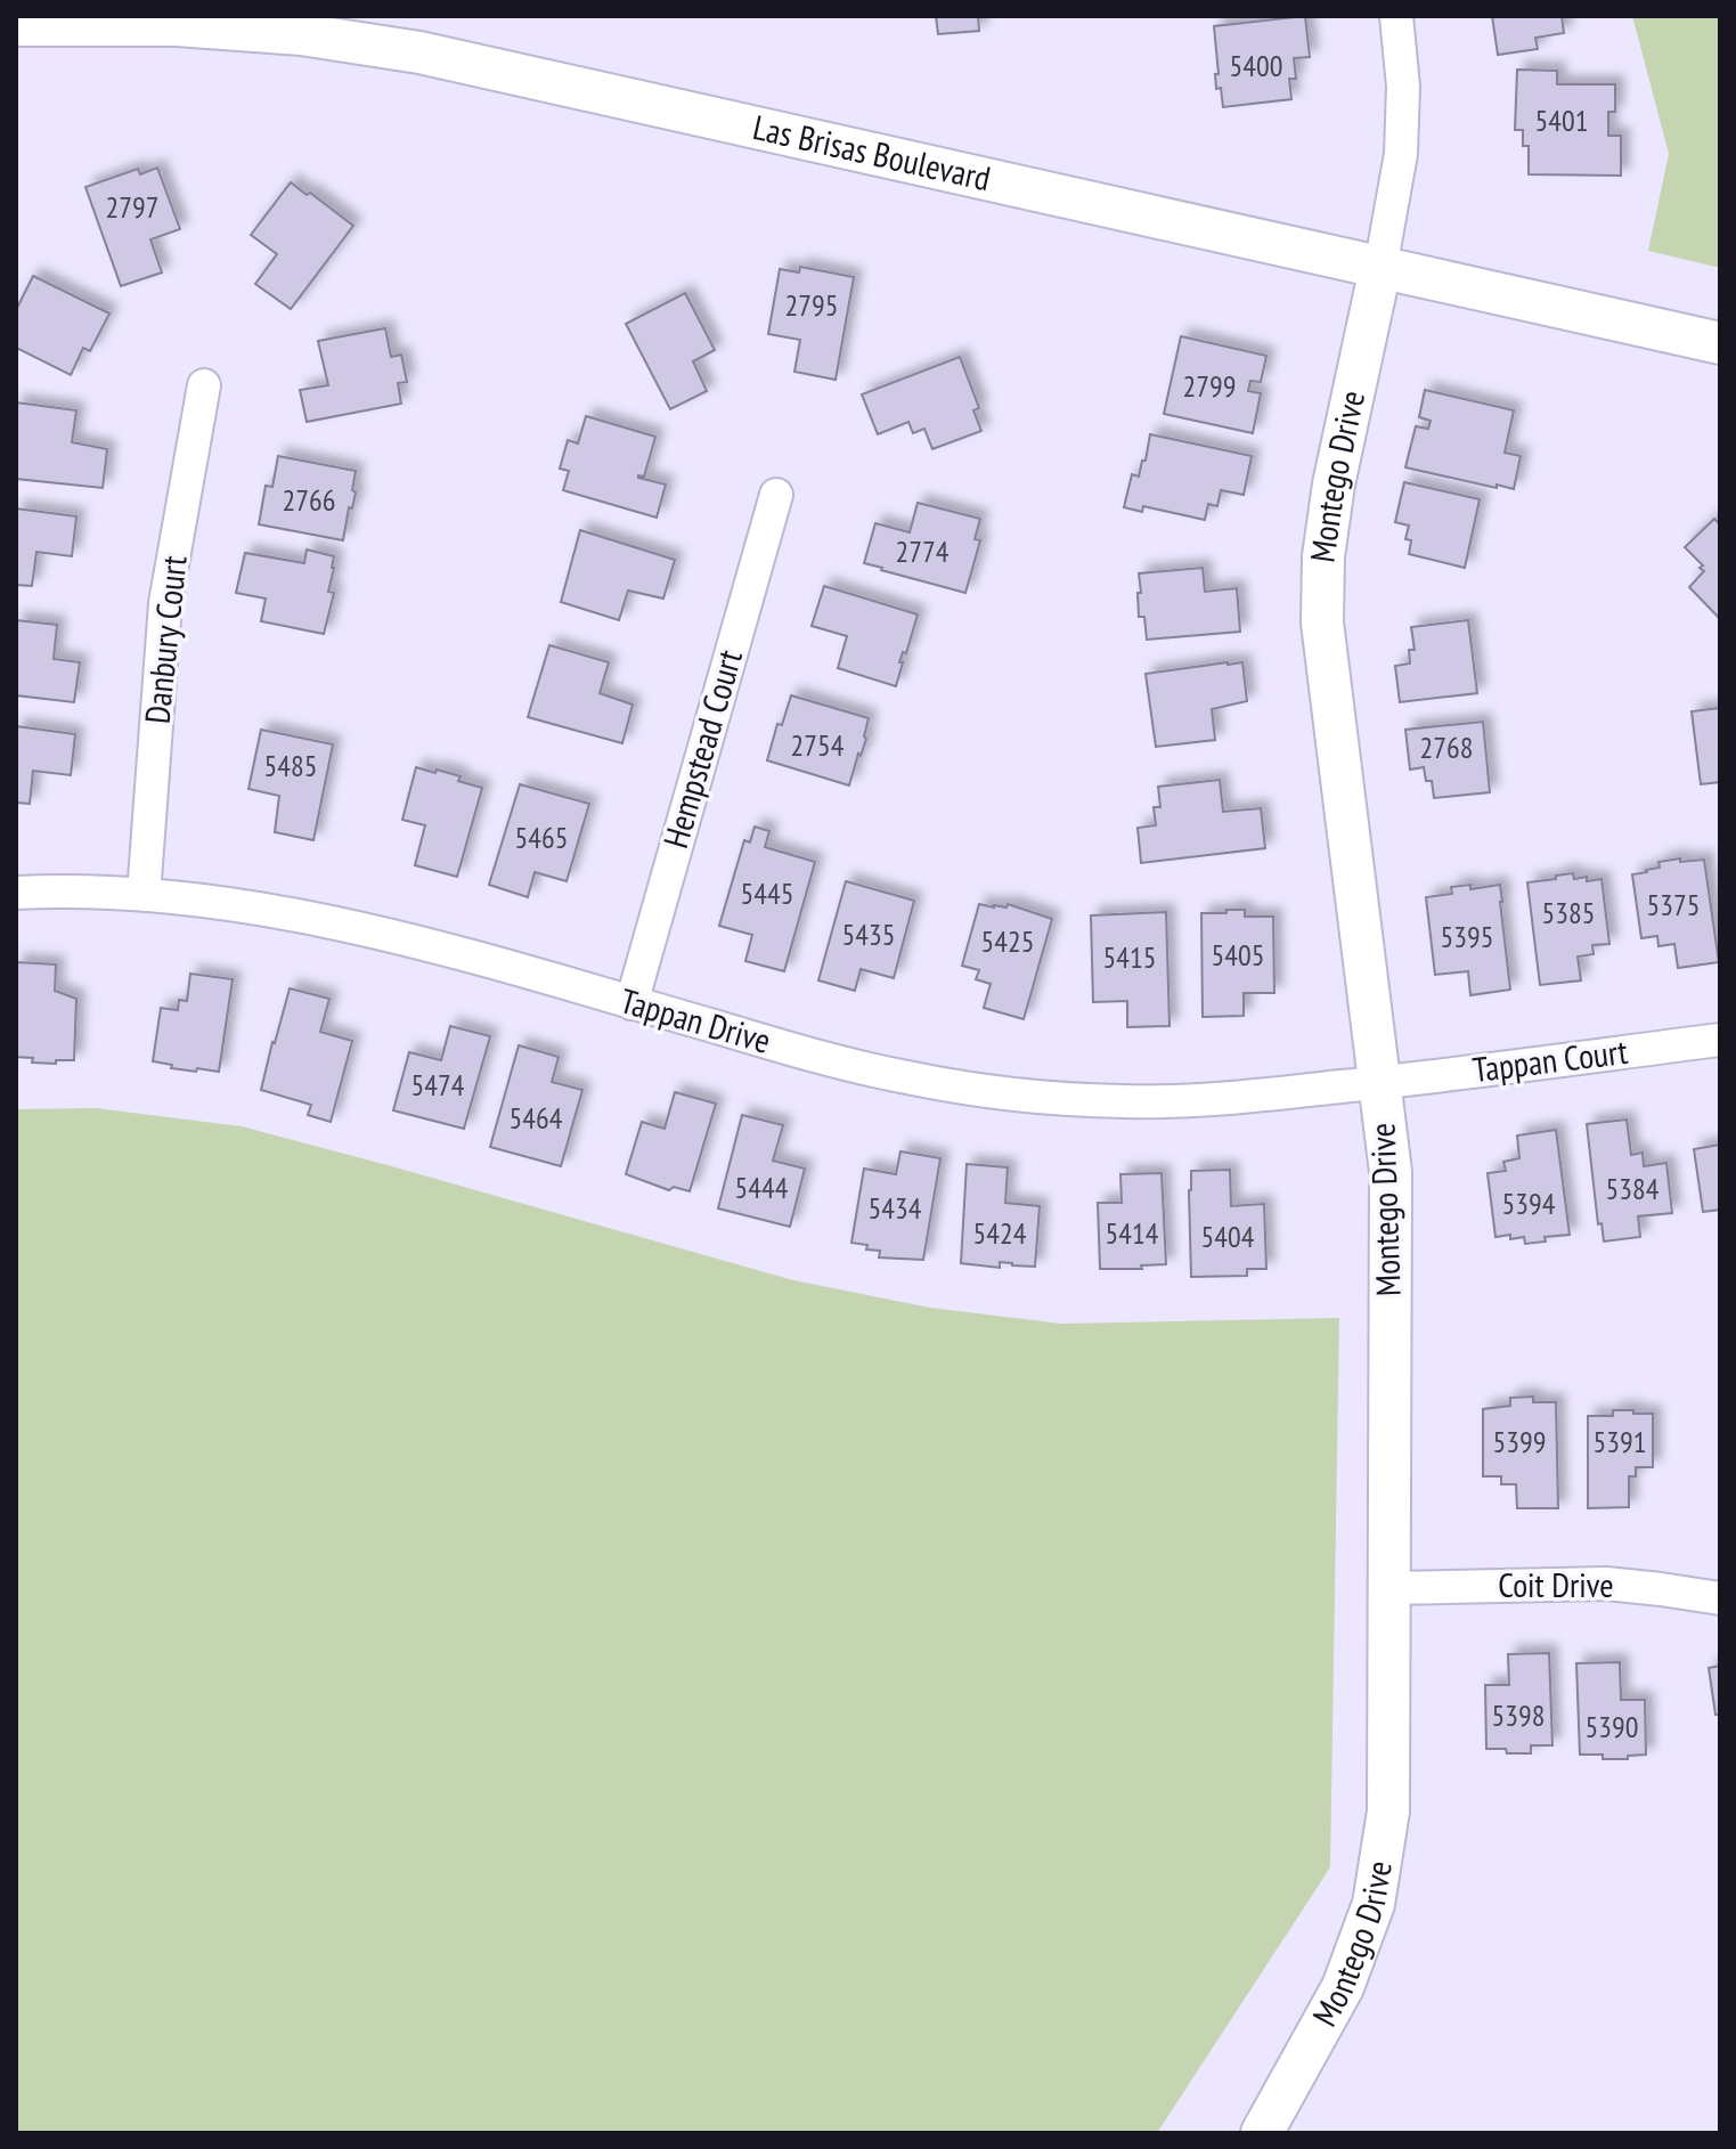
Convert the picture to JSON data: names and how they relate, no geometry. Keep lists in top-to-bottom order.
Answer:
{
  "streets": {
    "street": [
      "Las Brisas Boulevard",
      "Montego Drive",
      "Danbury Court",
      "Hempstead Court",
      "Tappan Drive",
      "Tappan Court",
      "Coit Drive"
    ]
  },
  "crossings": [
    ["Las Brisas Boulevard", "Montego Drive"],
    ["Montego Drive", "Tappan Drive"],
    ["Montego Drive", "Tappan Court"],
    ["Montego Drive", "Coit Drive"],
    ["Danbury Court", "Tappan Drive"],
    ["Hempstead Court", "Tappan Drive"],
    ["Tappan Drive", "Tappan Court"]
  ],
  "house_numbers": [
    "5400",
    "5401",
    "2797",
    "2795",
    "2799",
    "2766",
    "2774",
    "2754",
    "2768",
    "5485",
    "5465",
    "5445",
    "5375",
    "5385",
    "5435",
    "5395",
    "5425",
    "5405",
    "5415",
    "5474",
    "5464",
    "5444",
    "5384",
    "5394",
    "5434",
    "5424",
    "5414",
    "5404",
    "5399",
    "5391",
    "5398",
    "5390"
  ]
}
